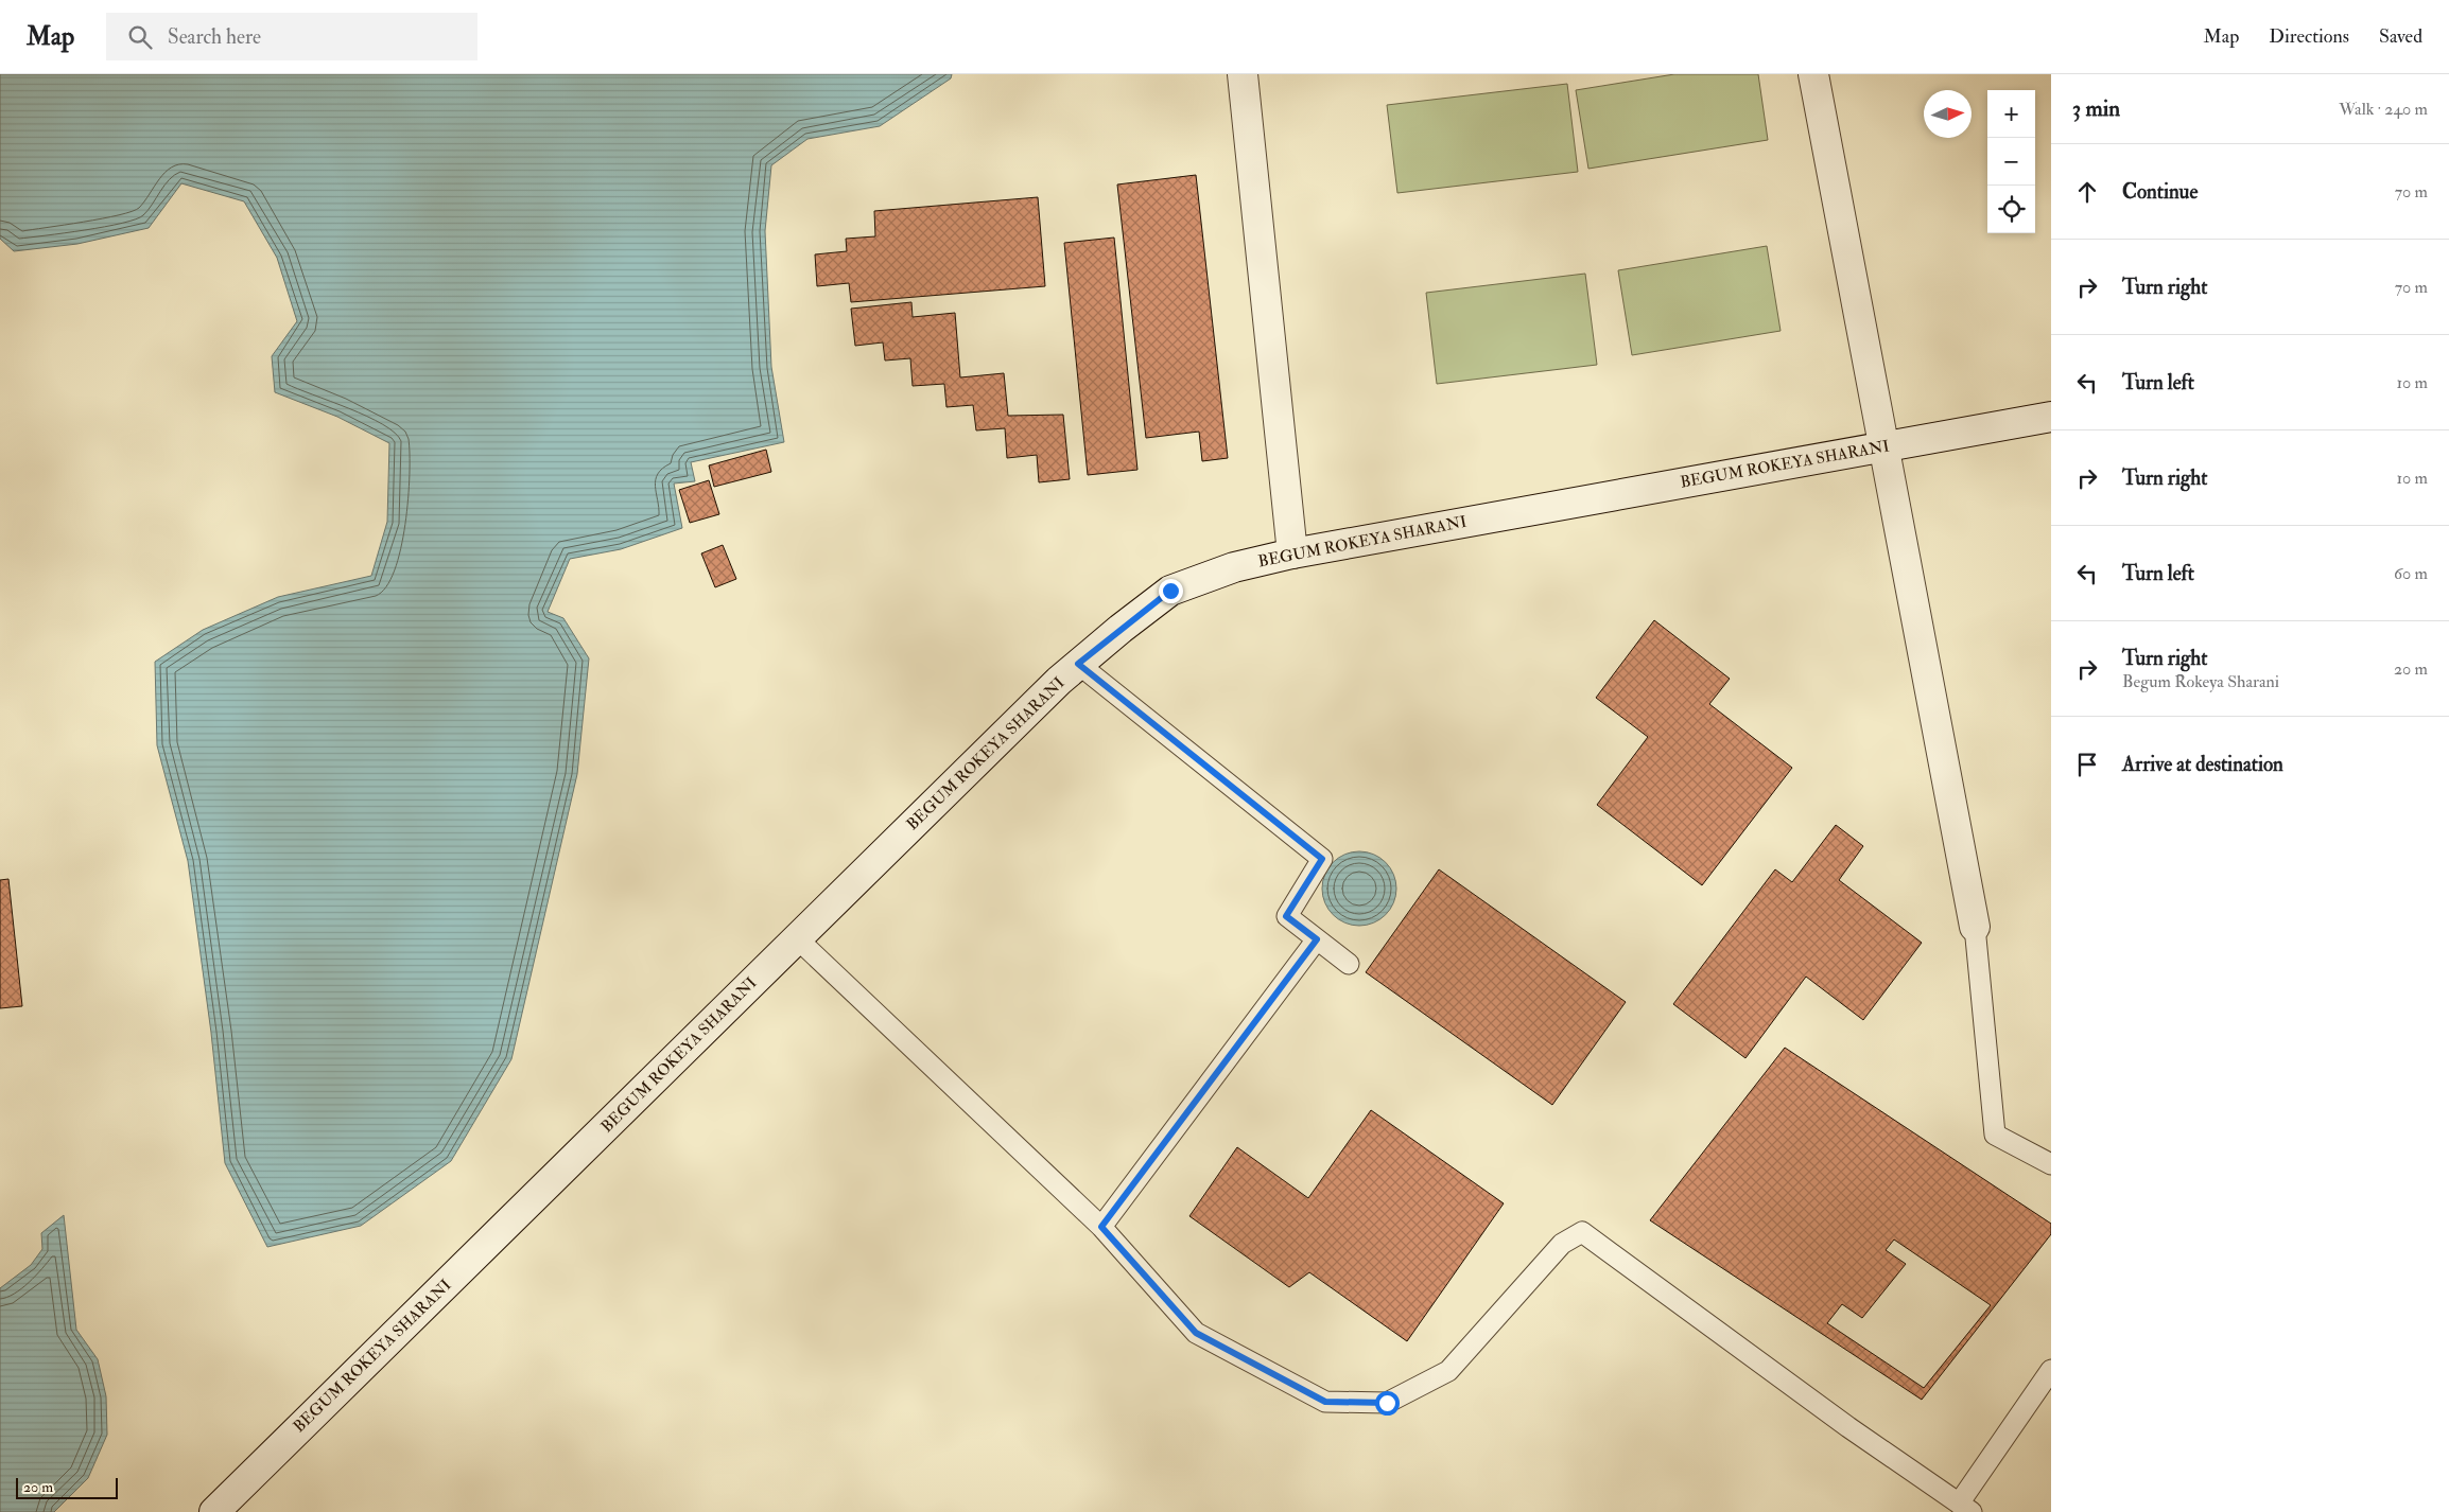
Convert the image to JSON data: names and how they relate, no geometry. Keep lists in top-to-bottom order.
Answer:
{
  "streets": {
    "street": ["BEGUM ROKEYA SHARANI"]
  },
  "scale_bar": "20 m",
  "north": "right",
  "page": {
    "header": "Map",
    "search": "Search here",
    "nav": ["Map", "Directions", "Saved"],
    "heading": ["3 min", "Walk · 240 m"],
    "map_buttons": ["+", "−"],
    "list": [
      ["Continue", "70 m"],
      ["Turn right", "70 m"],
      ["Turn left", "10 m"],
      ["Turn right", "10 m"],
      ["Turn left", "60 m"],
      ["Turn right", "Begum Rokeya Sharani", "20 m"],
      "Arrive at destination"
    ],
    "scale": "20 m"
  }
}
